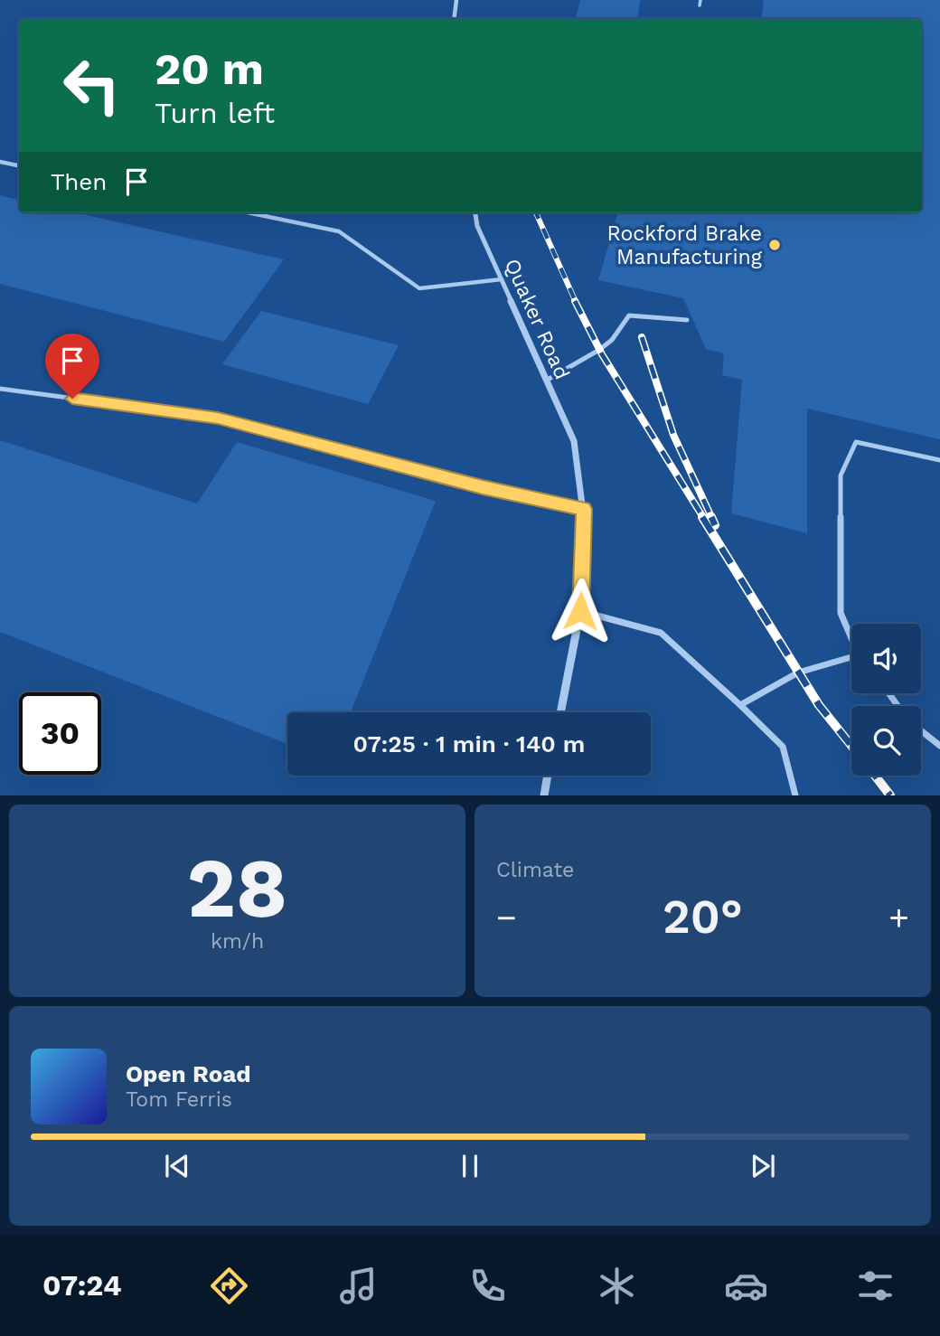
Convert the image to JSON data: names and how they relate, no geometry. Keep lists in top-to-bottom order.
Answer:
{
  "streets": {
    "street": ["Quaker Road"]
  },
  "places": ["Rockford Brake Manufacturing"],
  "page": {
    "turn": ["20 m", "Turn left"],
    "then": "Then",
    "limit": "30",
    "trip": "07:25 · 1 min · 140 m",
    "tile": [
      ["28", "km/h"],
      "Climate"
    ],
    "heat": ["−", "20°", "+"],
    "song": ["Open Road", "Tom Ferris"],
    "tabs": "07:24"
  }
}
